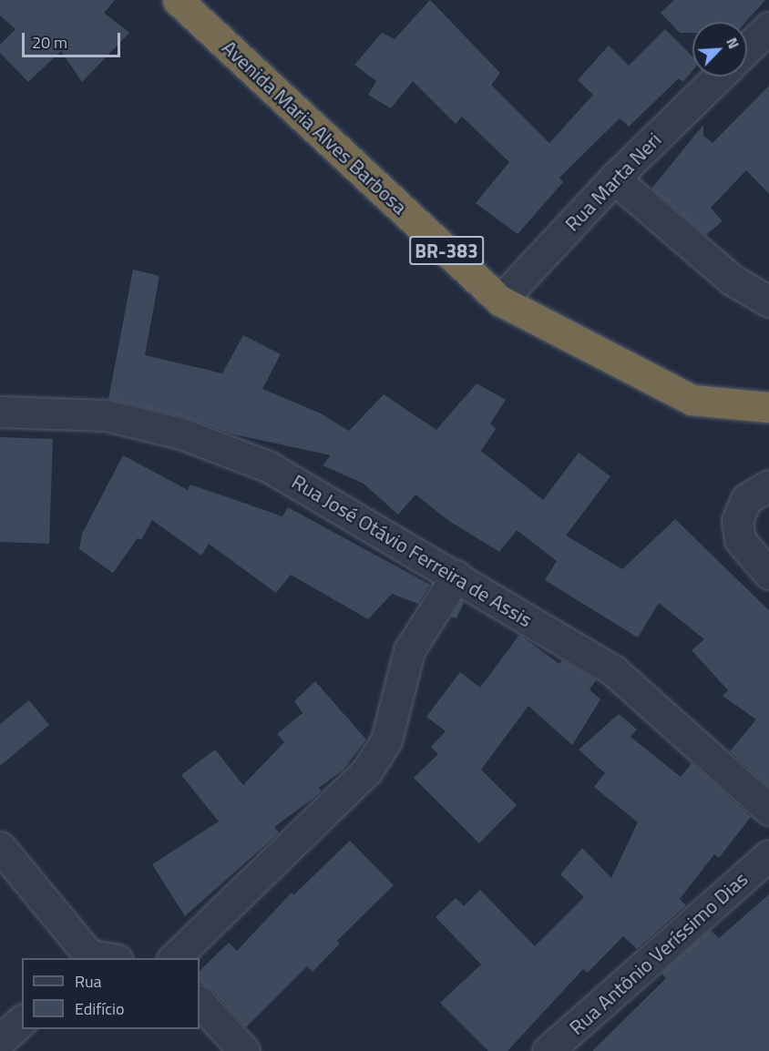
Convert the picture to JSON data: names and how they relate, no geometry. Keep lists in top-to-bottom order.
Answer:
{
  "streets": {
    "highway": ["Avenida Maria Alves Barbosa", "BR-383"],
    "street": ["Rua Marta Neri", "Rua José Otávio Ferreira de Assis", "Rua Antônio Veríssimo Dias"]
  },
  "crossings": [
    ["Avenida Maria Alves Barbosa", "Rua Marta Neri"]
  ],
  "legend": ["Rua", "Edifício"],
  "scale_bar": "20 m",
  "north": "top right"
}
